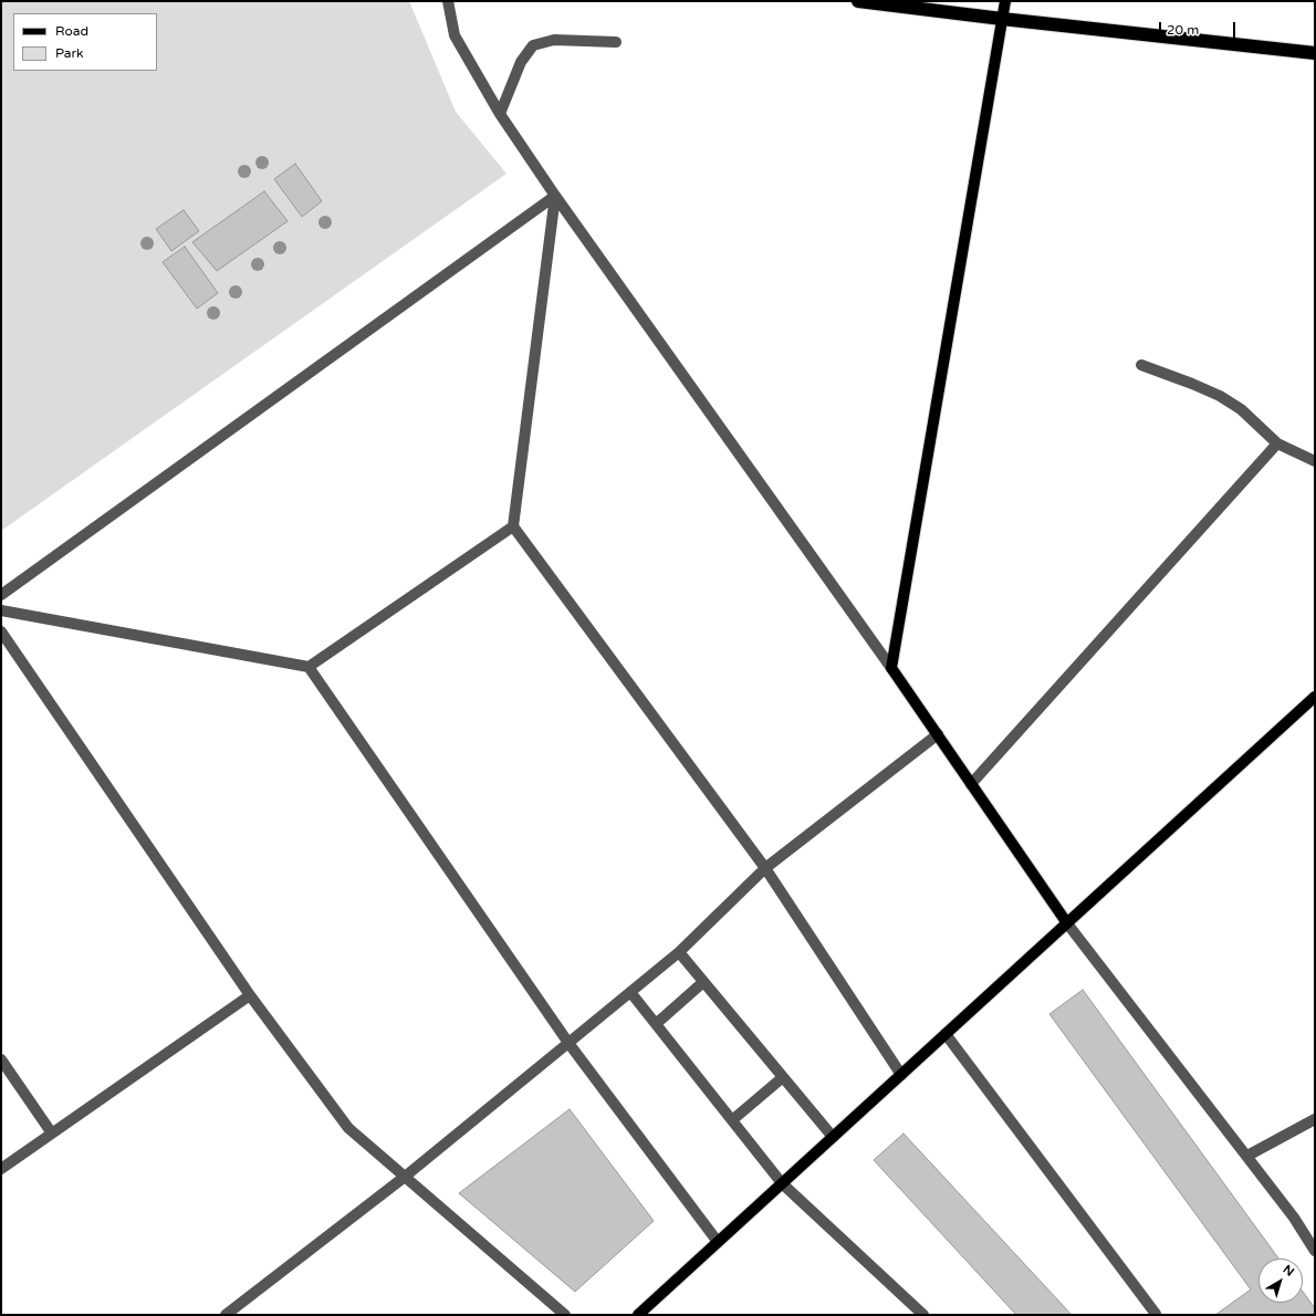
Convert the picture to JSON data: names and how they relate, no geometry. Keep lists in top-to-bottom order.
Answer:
{
  "legend": ["Road", "Park"],
  "scale_bar": "20 m",
  "north": "top right"
}
